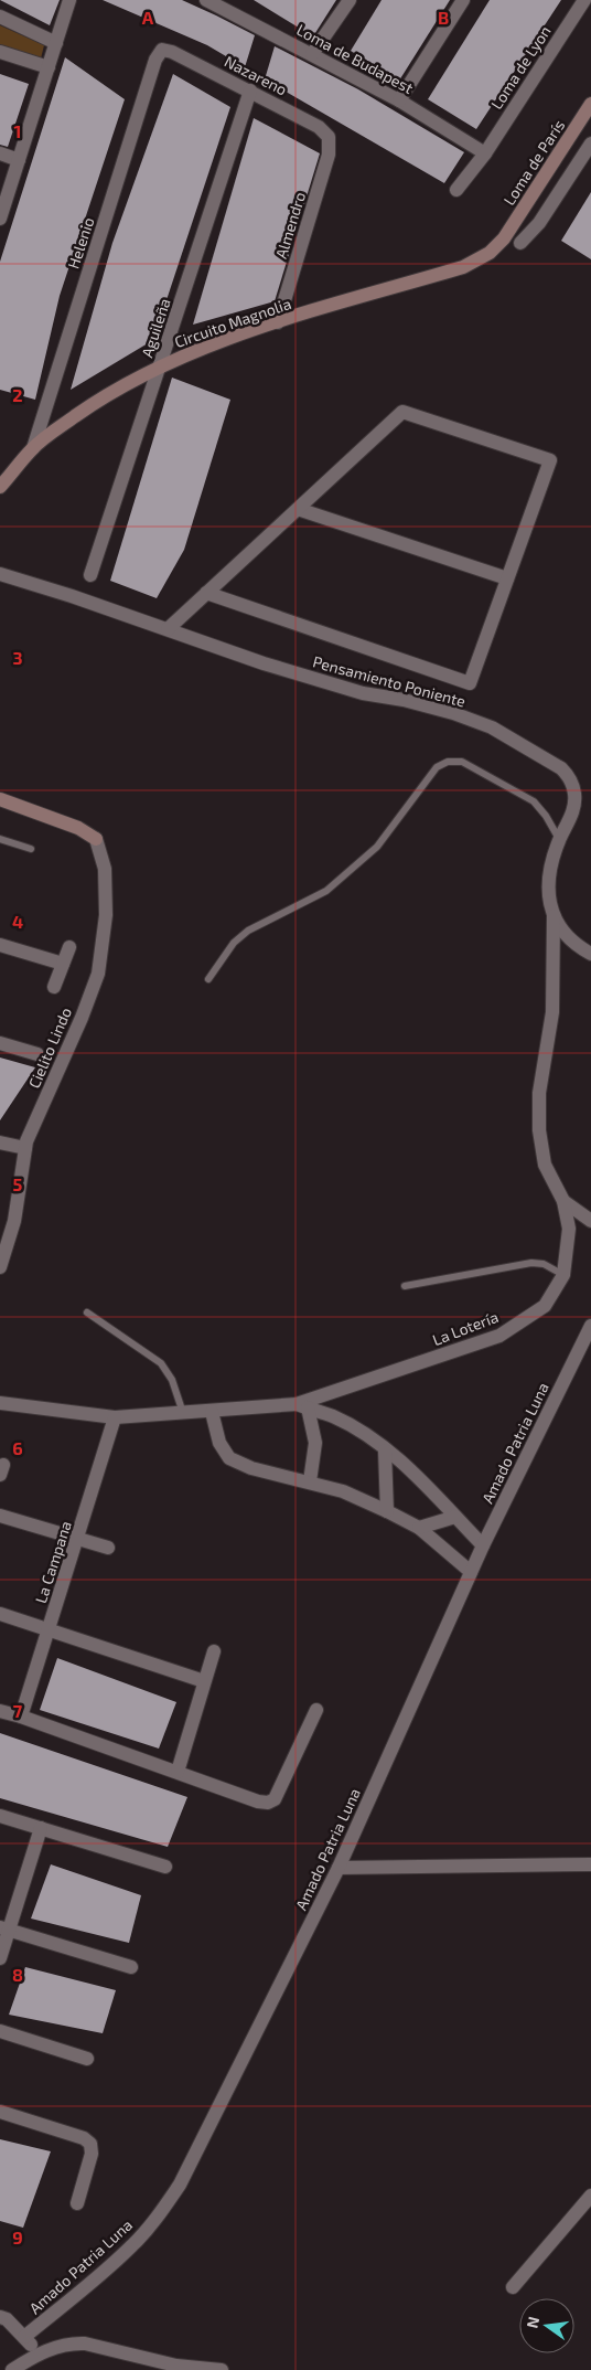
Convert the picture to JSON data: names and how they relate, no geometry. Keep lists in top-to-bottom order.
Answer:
{
  "streets": {
    "street": [
      "Loma de Budapest",
      "Loma de Lyon",
      "Nazareno",
      "Loma de París",
      "Almendro",
      "Helenio",
      "Circuito Magnolia",
      "Aguileña",
      "Pensamiento Poniente",
      "Cielito Lindo",
      "La Lotería",
      "Amado Patria Luna",
      "La Campana"
    ]
  },
  "crossings": [
    ["Loma de Budapest", "Loma de Lyon"],
    ["Nazareno", "Almendro"],
    ["Nazareno", "Helenio"],
    ["Nazareno", "Aguileña"],
    ["Loma de París", "Circuito Magnolia"],
    ["Almendro", "Circuito Magnolia"],
    ["Helenio", "Circuito Magnolia"],
    ["Circuito Magnolia", "Aguileña"],
    ["Pensamiento Poniente", "La Lotería"],
    ["La Lotería", "La Campana"]
  ],
  "north": "left",
  "grid": {
    "columns": ["A", "B"],
    "rows": [
      "1",
      "2",
      "3",
      "4",
      "5",
      "6",
      "7",
      "8",
      "9"
    ]
  }
}
